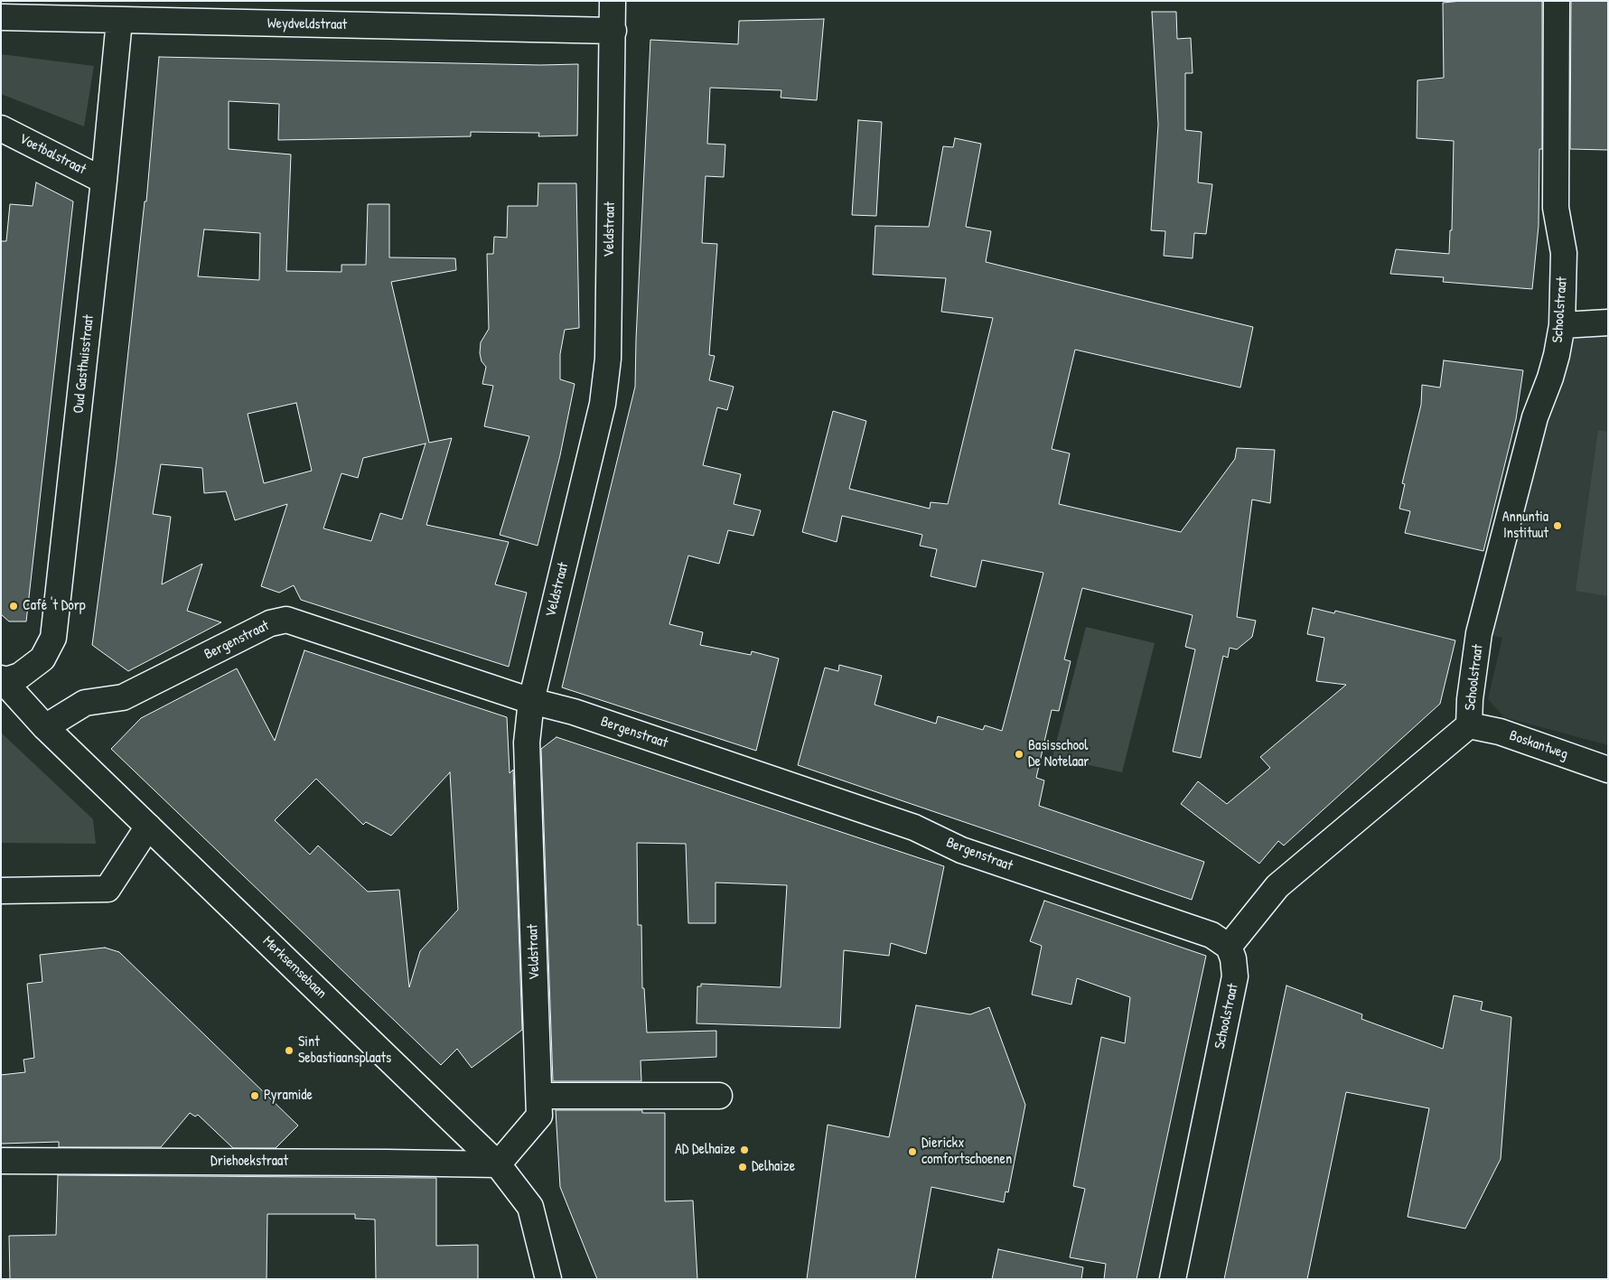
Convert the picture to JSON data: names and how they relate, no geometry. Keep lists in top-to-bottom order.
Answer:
{
  "streets": {
    "street": [
      "Weydveldstraat",
      "Voetbalstraat",
      "Veldstraat",
      "Schoolstraat",
      "Oud Gasthuisstraat",
      "Bergenstraat",
      "Boskantweg",
      "Merksemsebaan",
      "Driehoekstraat"
    ]
  },
  "crossings": [
    ["Weydveldstraat", "Veldstraat"],
    ["Weydveldstraat", "Oud Gasthuisstraat"],
    ["Voetbalstraat", "Oud Gasthuisstraat"],
    ["Veldstraat", "Bergenstraat"],
    ["Veldstraat", "Merksemsebaan"],
    ["Veldstraat", "Driehoekstraat"],
    ["Schoolstraat", "Bergenstraat"],
    ["Schoolstraat", "Boskantweg"],
    ["Oud Gasthuisstraat", "Merksemsebaan"],
    ["Bergenstraat", "Merksemsebaan"],
    ["Merksemsebaan", "Driehoekstraat"]
  ],
  "places": [
    "Annuntia Instituut",
    "Café 't Dorp",
    "Basisschool De Notelaar",
    "Sint Sebastiaansplaats",
    "Pyramide",
    "AD Delhaize",
    "Dierickx comfortschoenen",
    "Delhaize"
  ]
}
